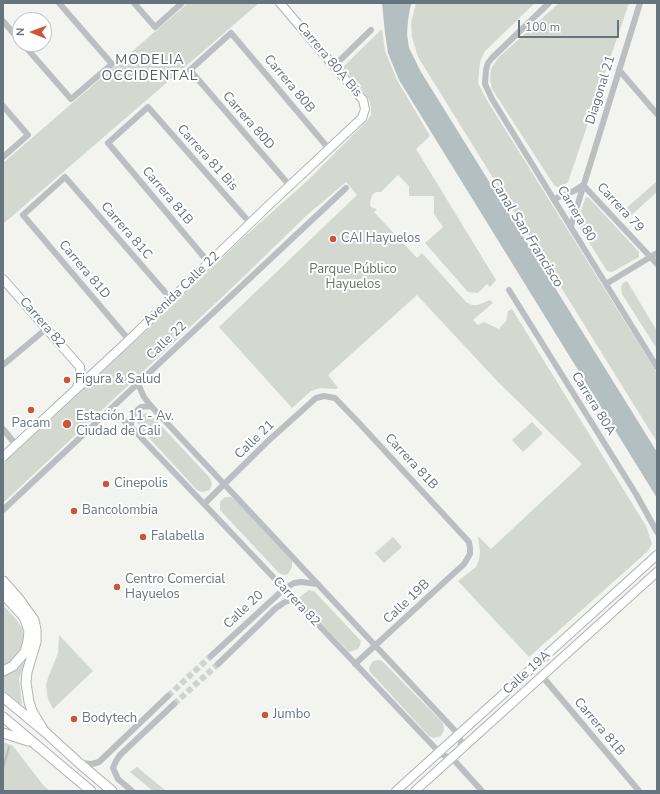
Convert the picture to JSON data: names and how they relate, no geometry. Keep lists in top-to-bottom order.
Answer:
{
  "streets": {
    "street": [
      "Carrera 80A Bis",
      "Carrera 80B",
      "Diagonal 21",
      "Carrera 80D",
      "Carrera 81 Bis",
      "Carrera 81B",
      "Carrera 79",
      "Carrera 80",
      "Carrera 81C",
      "Carrera 81D",
      "Avenida Calle 22",
      "Carrera 82",
      "Calle 22",
      "Carrera 80A",
      "Calle 21",
      "Calle 19B",
      "Calle 20",
      "Calle 19A"
    ]
  },
  "crossings": [
    ["Carrera 80A Bis", "Avenida Calle 22"],
    ["Carrera 80B", "Carrera 80D"],
    ["Carrera 80B", "Avenida Calle 22"],
    ["Diagonal 21", "Carrera 79"],
    ["Carrera 80D", "Avenida Calle 22"],
    ["Carrera 81 Bis", "Carrera 81B"],
    ["Carrera 81 Bis", "Avenida Calle 22"],
    ["Carrera 81B", "Avenida Calle 22"],
    ["Carrera 81B", "Calle 21"],
    ["Carrera 81B", "Calle 19B"],
    ["Carrera 81B", "Calle 19A"],
    ["Carrera 81C", "Carrera 81D"],
    ["Carrera 81C", "Avenida Calle 22"],
    ["Carrera 81D", "Avenida Calle 22"],
    ["Carrera 82", "Calle 22"],
    ["Carrera 82", "Calle 21"],
    ["Carrera 82", "Calle 19B"],
    ["Carrera 82", "Calle 20"],
    ["Carrera 82", "Calle 19A"]
  ],
  "districts": ["MODELIA OCCIDENTAL"],
  "water": ["Canal San Francisco"],
  "parks": ["Parque Público Hayuelos"],
  "places": [
    "CAI Hayuelos",
    "Figura & Salud",
    "Pacam",
    "Estación 11 - Av. Ciudad de Cali",
    "Cinepolis",
    "Bancolombia",
    "Falabella",
    "Centro Comercial Hayuelos",
    "Jumbo",
    "Bodytech"
  ],
  "scale_bar": "100 m",
  "north": "left"
}
